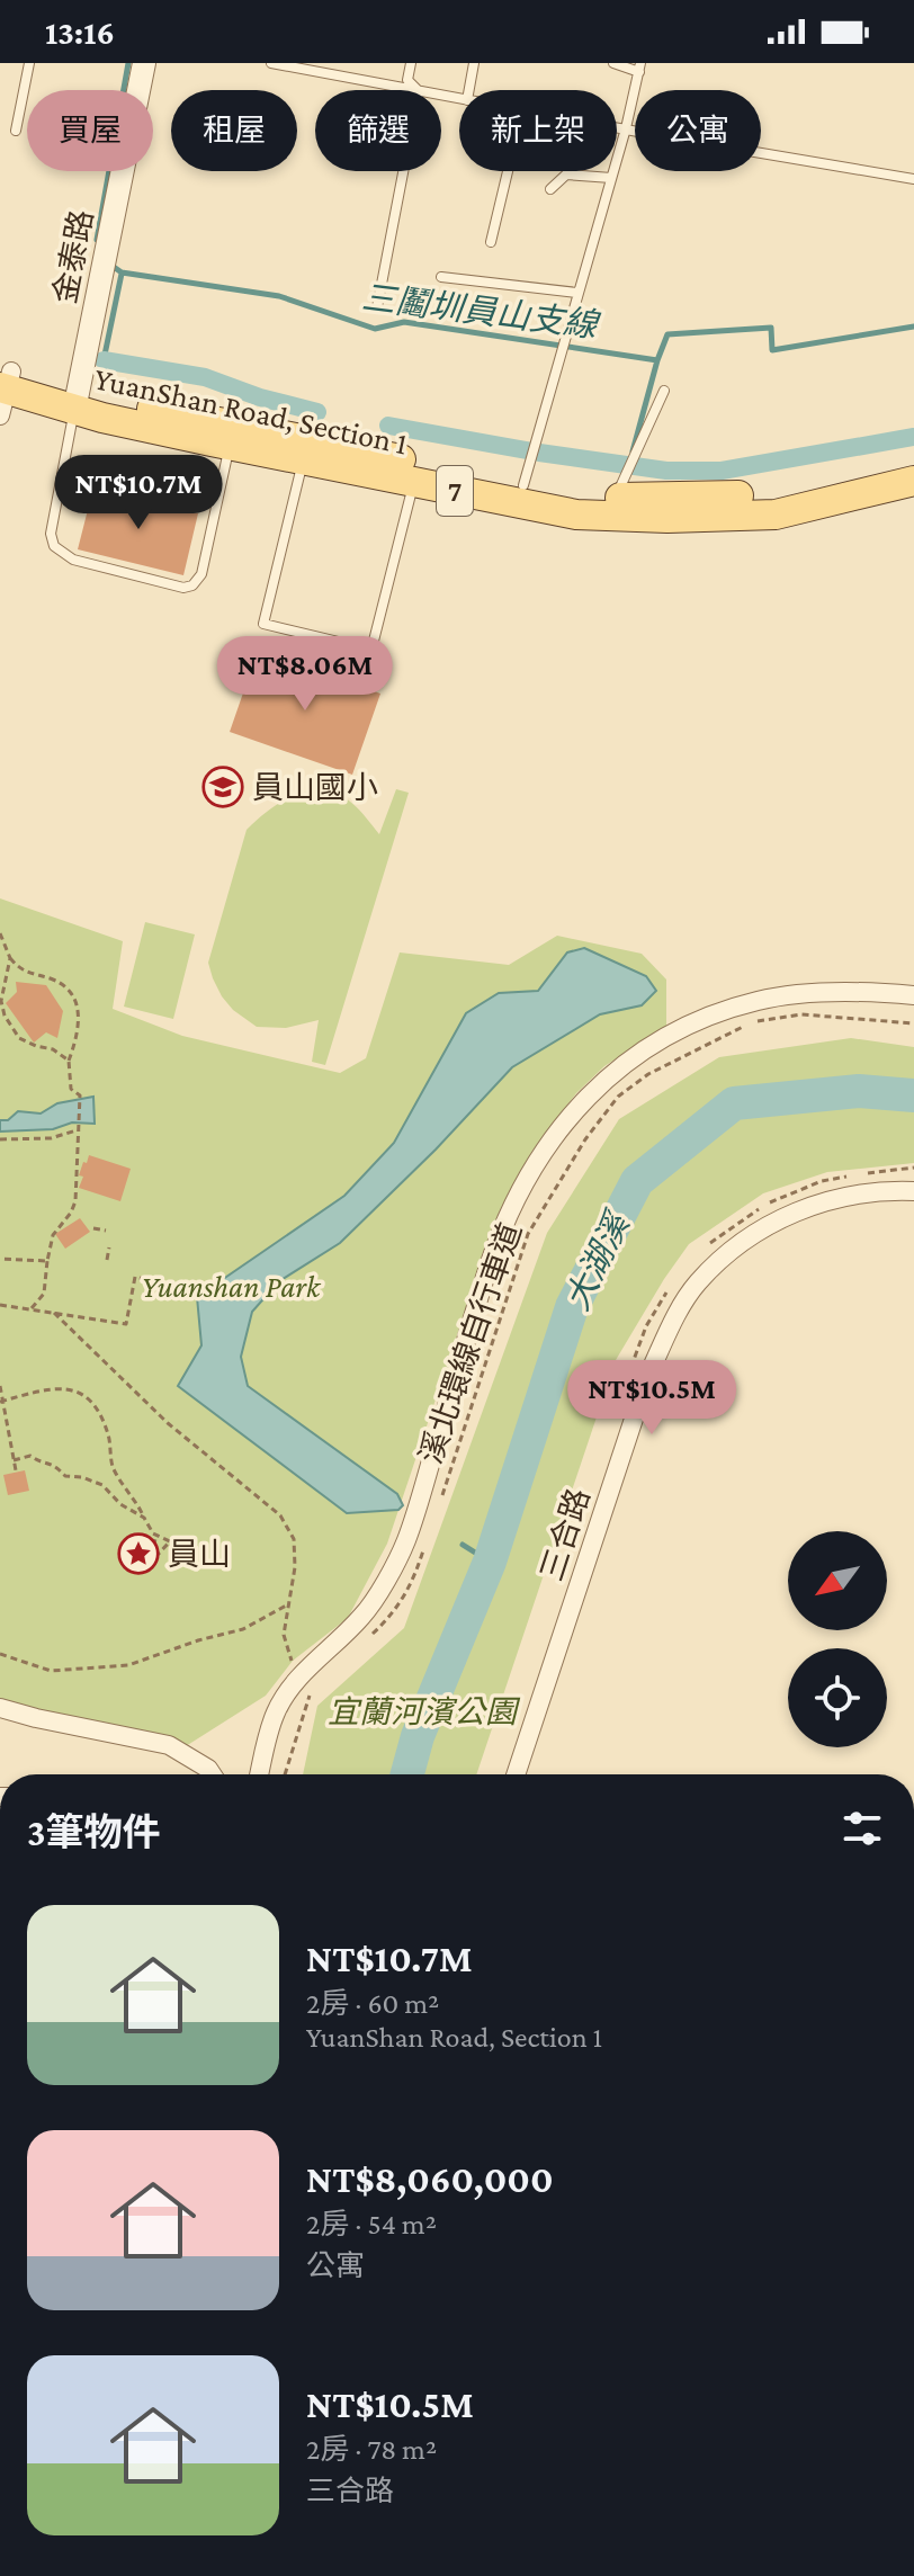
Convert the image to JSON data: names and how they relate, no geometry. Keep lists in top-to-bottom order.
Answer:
{
  "streets": {
    "main road": ["YuanShan Road, Section 1", "7"],
    "street": ["金泰路", "三合路"],
    "path": ["溪北環線自行車道"]
  },
  "crossings": [
    ["金泰路", "YuanShan Road, Section 1"]
  ],
  "water": ["三鬮圳員山支線", "大湖溪"],
  "parks": ["Yuanshan Park", "宜蘭河濱公園"],
  "places": {
    "school or university": ["員山國小"],
    "place": ["員山"]
  },
  "north": "bottom left",
  "page": {
    "status": "13:16",
    "chip": [
      "買屋",
      "租屋",
      "篩選",
      "新上架",
      "公寓"
    ],
    "price": ["NT$10.7M", "NT$8.06M", "NT$10.5M"],
    "heading": "3筆物件",
    "list": [
      {
        "name": "NT$10.7M",
        "note": "2房 · 60 m² · YuanShan Road, Section 1"
      },
      {
        "name": "NT$8,060,000",
        "note": "2房 · 54 m² · 公寓"
      },
      {
        "name": "NT$10.5M",
        "note": "2房 · 78 m² · 三合路"
      }
    ]
  }
}
